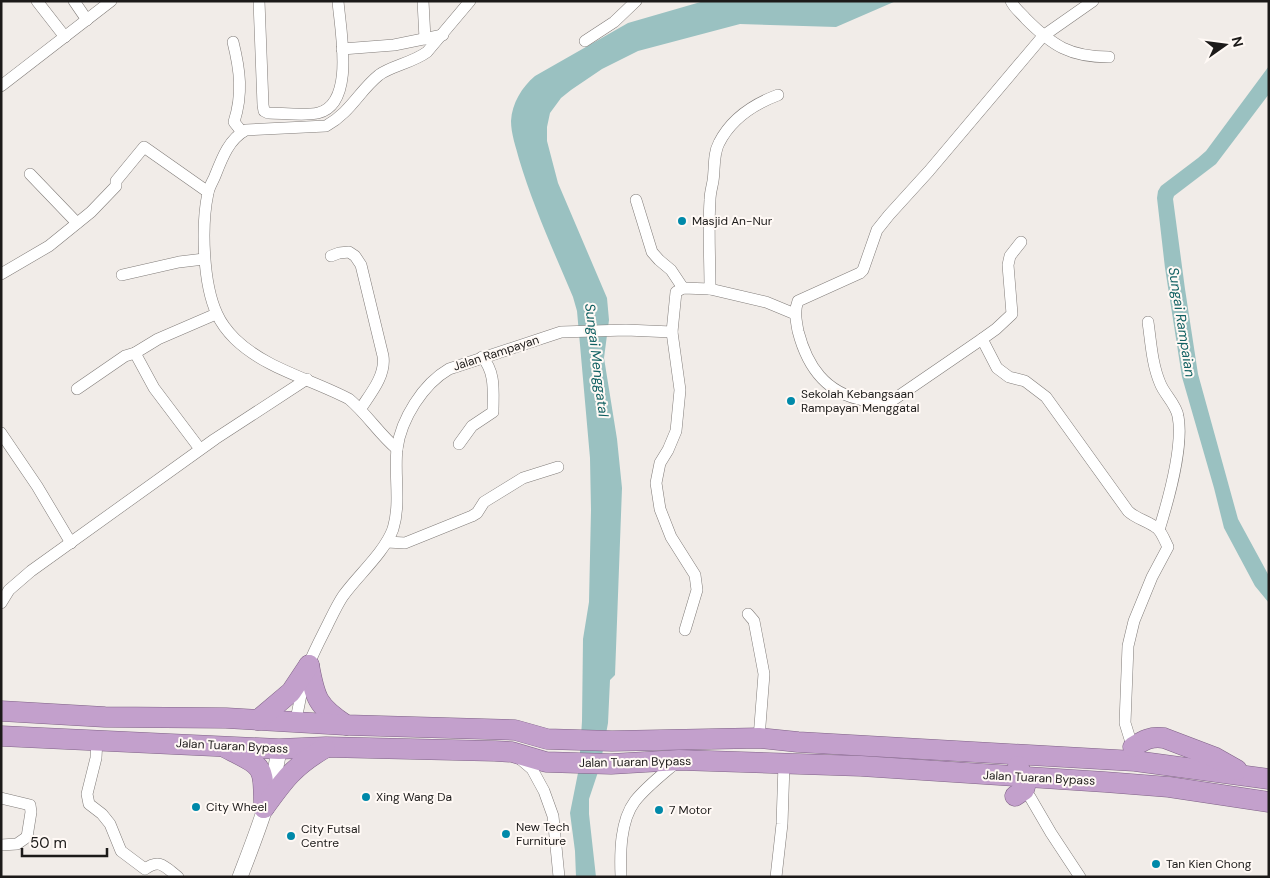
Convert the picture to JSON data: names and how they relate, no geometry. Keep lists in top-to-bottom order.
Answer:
{
  "streets": {
    "highway": ["Jalan Tuaran Bypass"],
    "street": ["Jalan Rampayan"]
  },
  "crossings": [
    ["Jalan Rampayan", "Jalan Tuaran Bypass"]
  ],
  "water": ["Sungai Rampaian", "Sungai Menggatal"],
  "places": [
    "Masjid An-Nur",
    "Sekolah Kebangsaan Rampayan Menggatal",
    "Xing Wang Da",
    "City Wheel",
    "7 Motor",
    "New Tech Furniture",
    "City Futsal Centre",
    "Tan Kien Chong"
  ],
  "scale_bar": "50 m",
  "north": "right"
}
